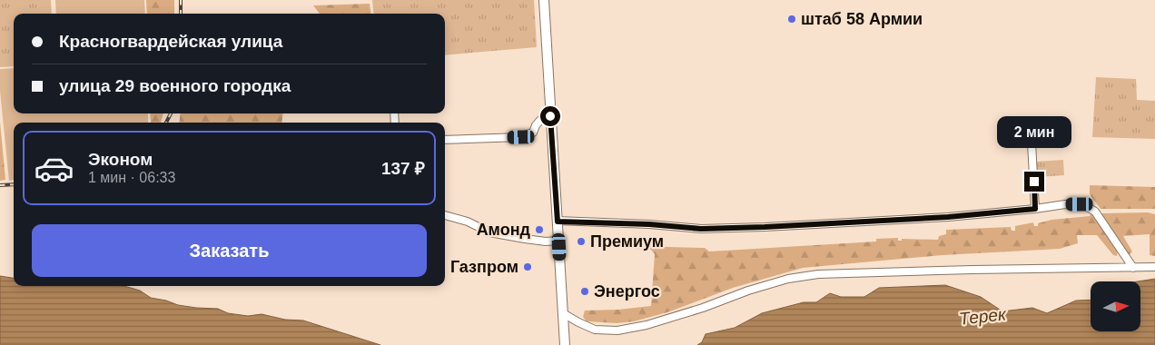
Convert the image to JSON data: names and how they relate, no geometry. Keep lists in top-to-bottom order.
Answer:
{
  "water": ["Терек"],
  "places": [
    "штаб 58 Армии",
    "Амонд",
    "Премиум",
    "Газпром",
    "Энергос"
  ],
  "north": "right",
  "page": {
    "banner": ["Красногвардейская улица", "улица 29 военного городка"],
    "bubble": "2 мин",
    "list": [
      {
        "name": "Эконом",
        "note": "1 мин · 06:33",
        "value": "137 ₽"
      }
    ],
    "buttons": "Заказать"
  }
}
